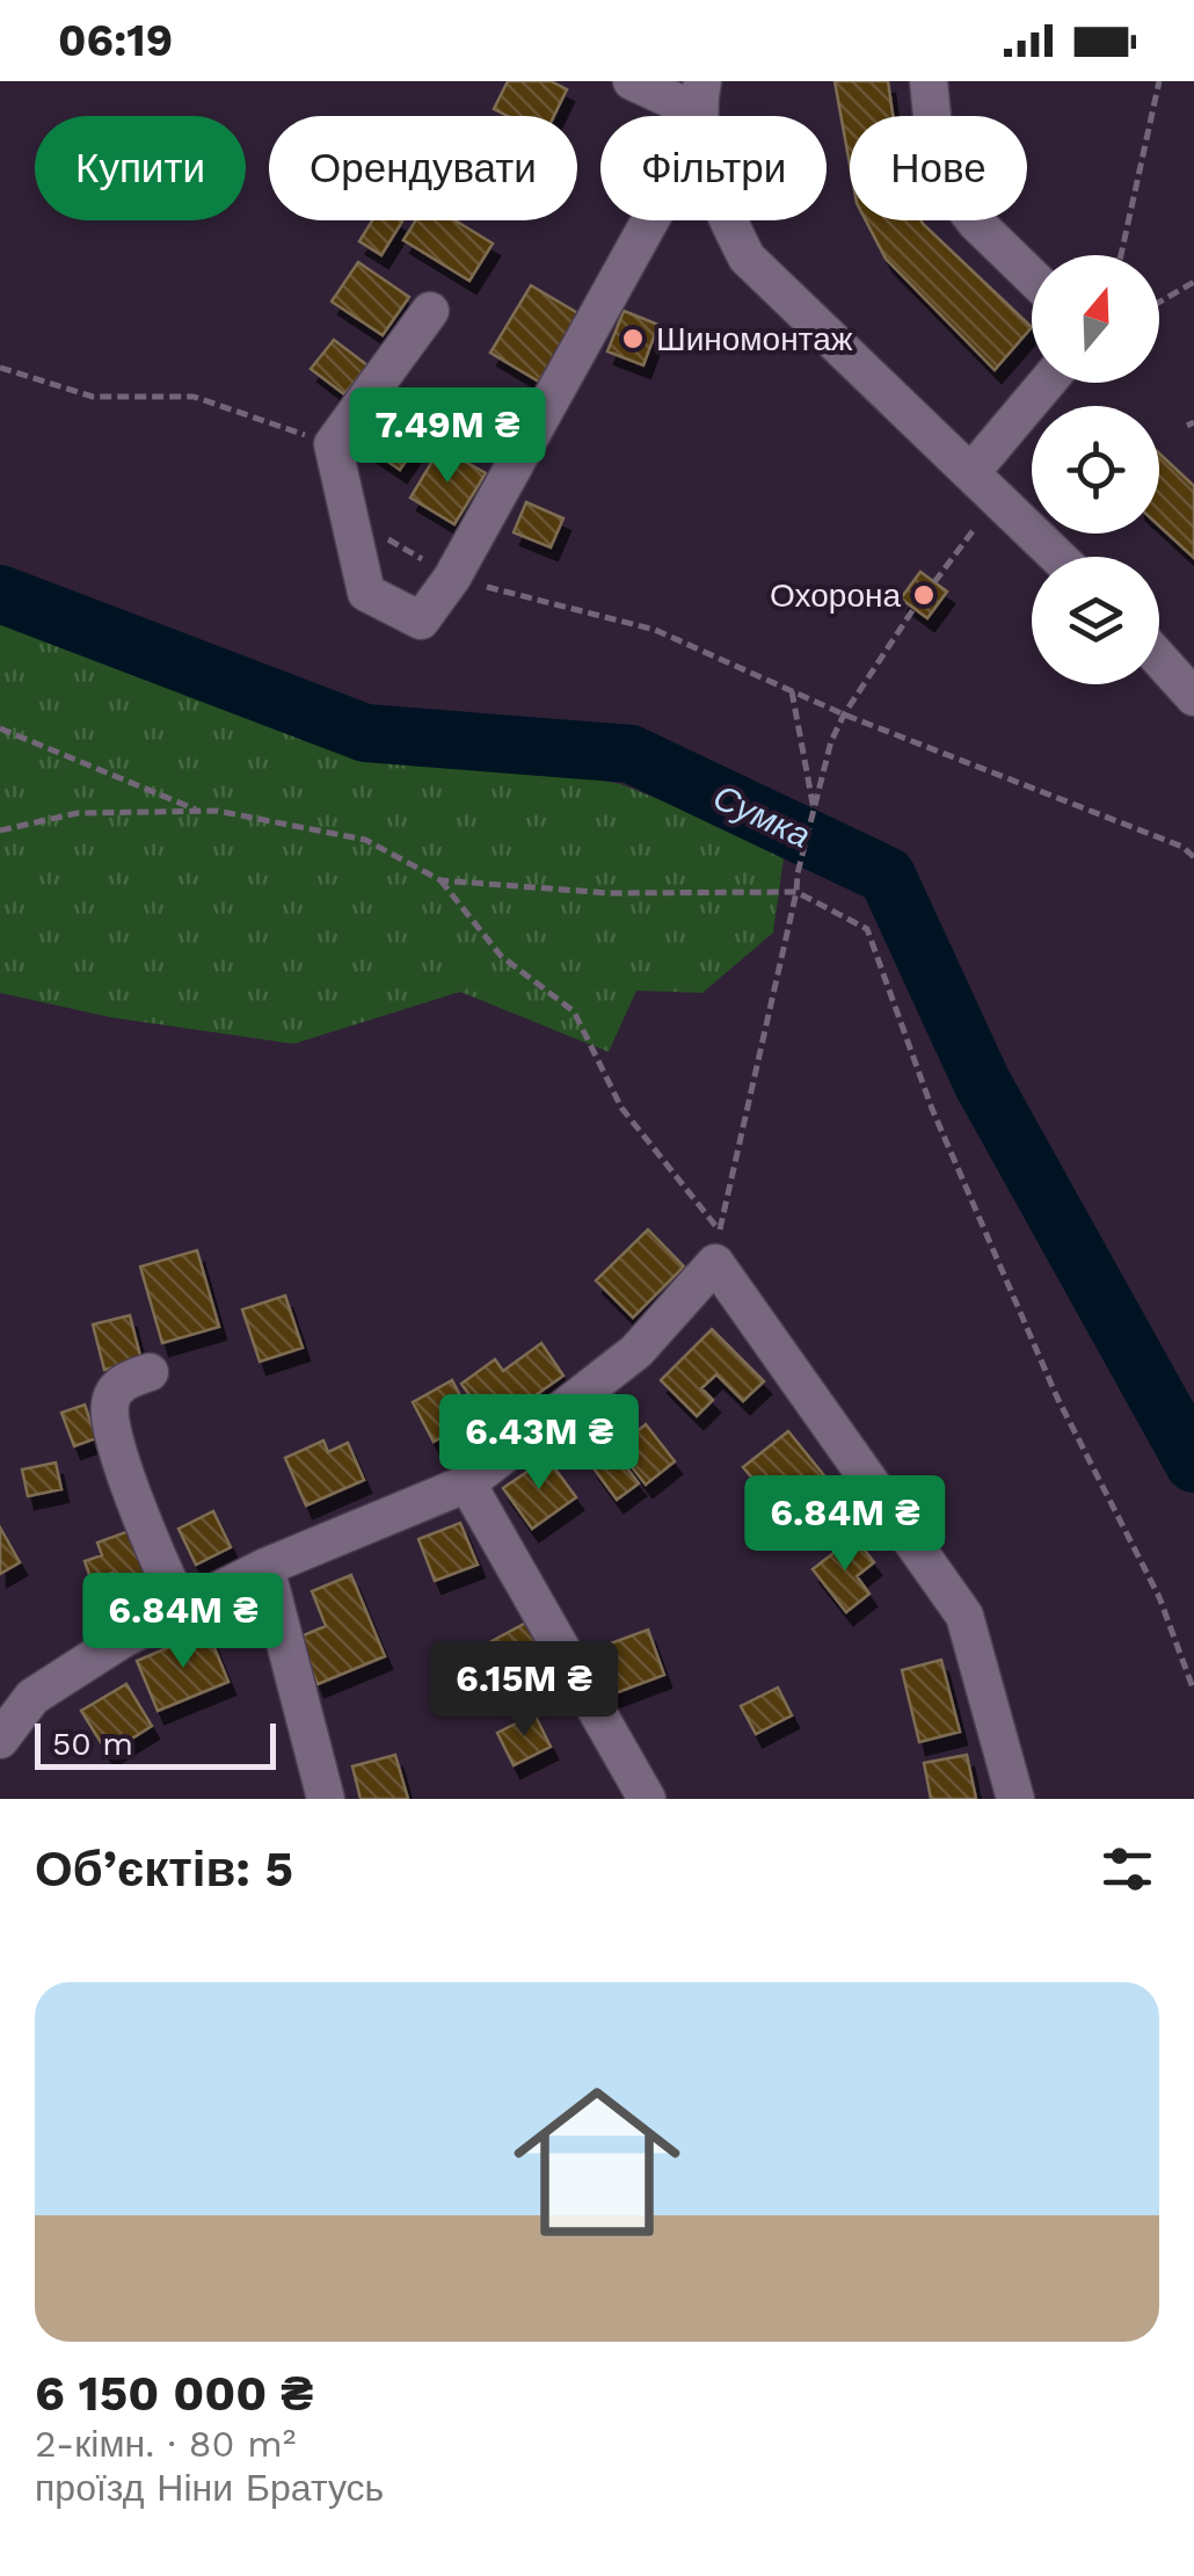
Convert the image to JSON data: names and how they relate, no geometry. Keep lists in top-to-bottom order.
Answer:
{
  "water": ["Сумка"],
  "places": ["Шиномонтаж", "Охорона"],
  "scale_bar": "50 m",
  "north": "top",
  "page": {
    "status": "06:19",
    "chip": [
      "Купити",
      "Орендувати",
      "Фільтри",
      "Нове"
    ],
    "price": [
      "7.49M ₴",
      "6.43M ₴",
      "6.84M ₴",
      "6.84M ₴",
      "6.15M ₴"
    ],
    "scale": "50 m",
    "heading": "Об’єктів: 5",
    "list": [
      {
        "name": "6 150 000 ₴",
        "note": "2-кімн. · 80 m² · проїзд Ніни Братусь"
      }
    ]
  }
}
